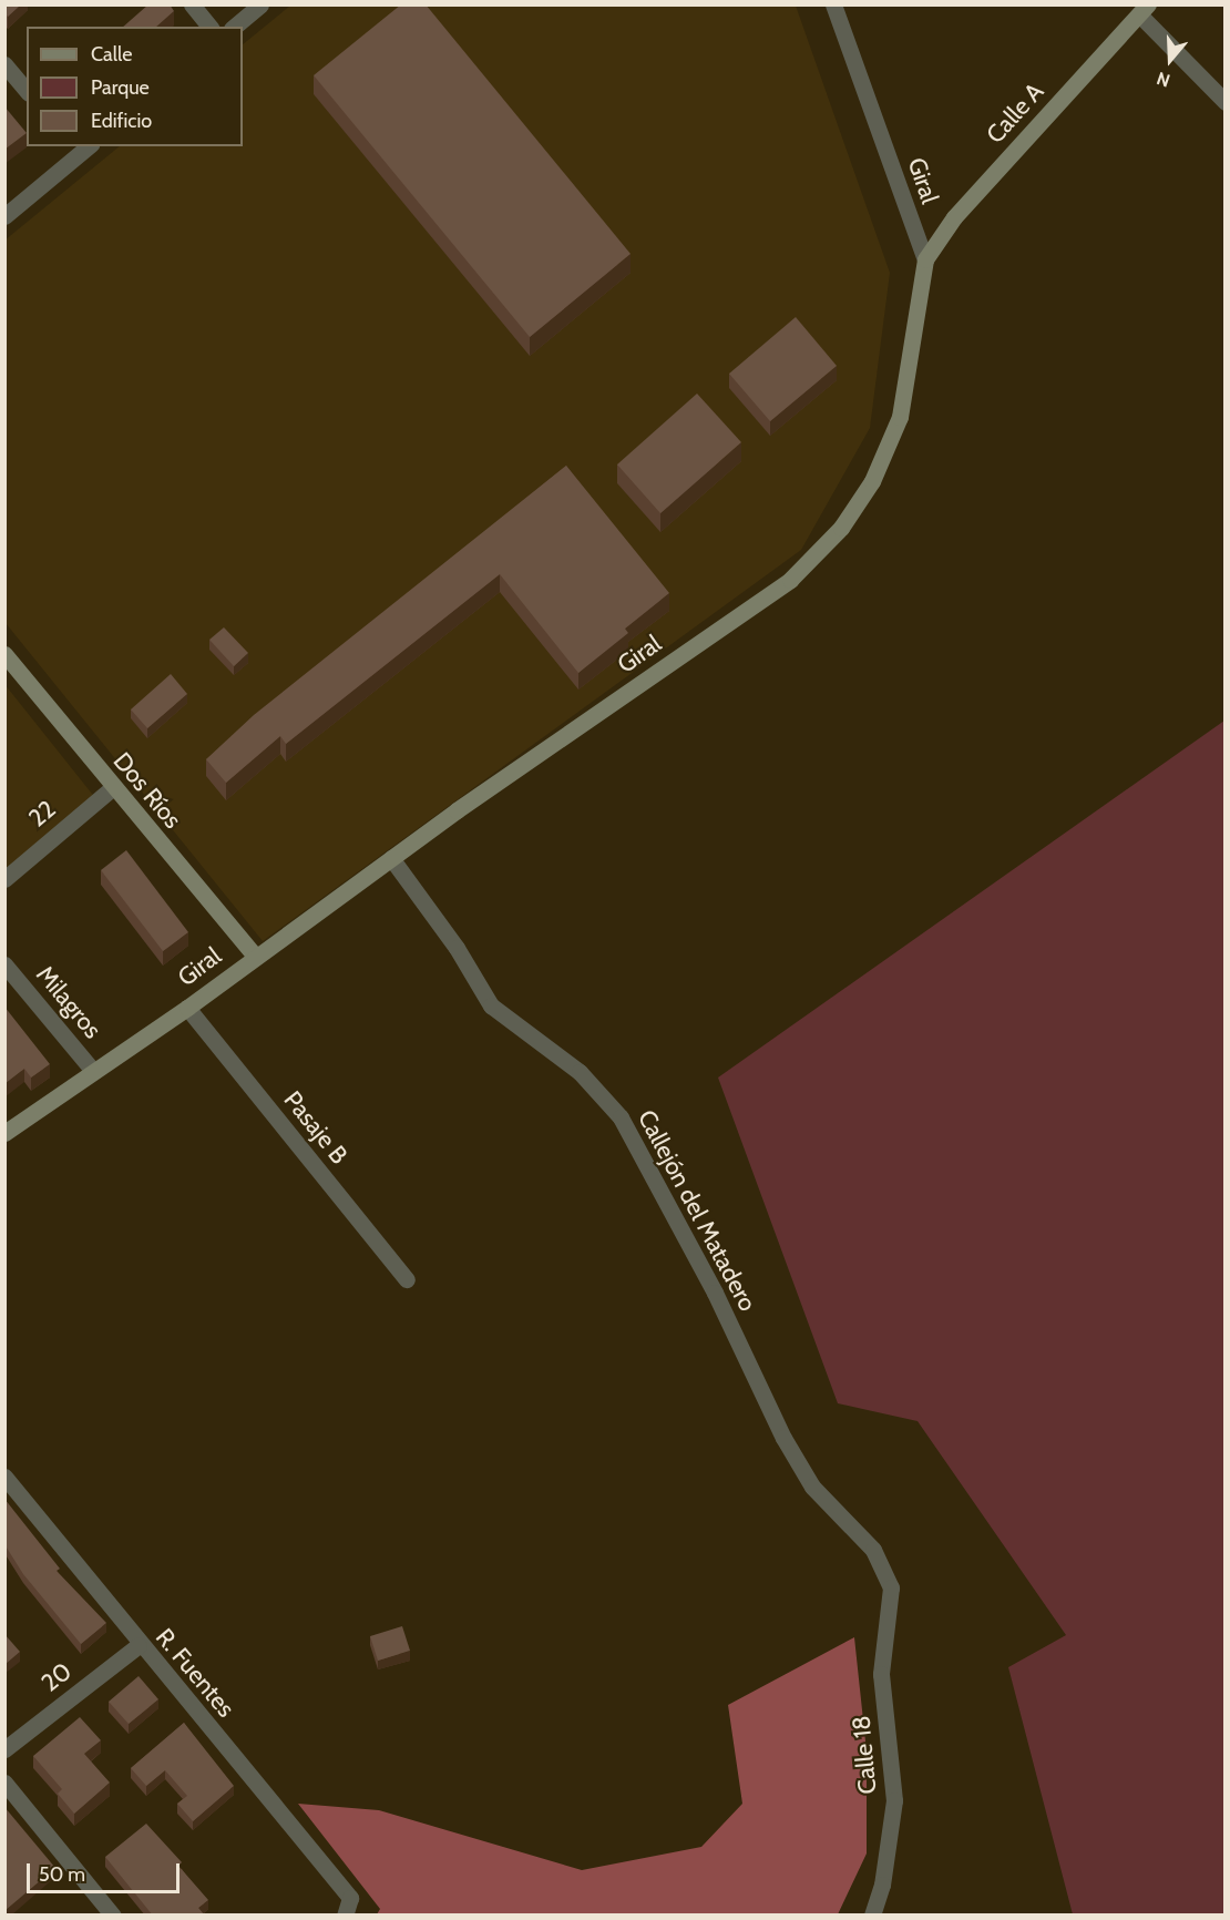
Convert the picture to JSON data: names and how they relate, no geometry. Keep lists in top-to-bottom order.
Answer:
{
  "streets": {
    "street": [
      "Calle A",
      "Giral",
      "Dos Ríos",
      "22",
      "Milagros",
      "Pasaje B",
      "Callejón del Matadero",
      "R. Fuentes",
      "20",
      "Calle 18"
    ]
  },
  "crossings": [
    ["Calle A", "Giral"],
    ["Giral", "Dos Ríos"],
    ["Giral", "Milagros"],
    ["Giral", "Pasaje B"],
    ["Giral", "Callejón del Matadero"],
    ["Dos Ríos", "22"],
    ["Callejón del Matadero", "Calle 18"],
    ["R. Fuentes", "20"]
  ],
  "legend": ["Calle", "Parque", "Edificio"],
  "scale_bar": "50 m",
  "north": "bottom"
}
